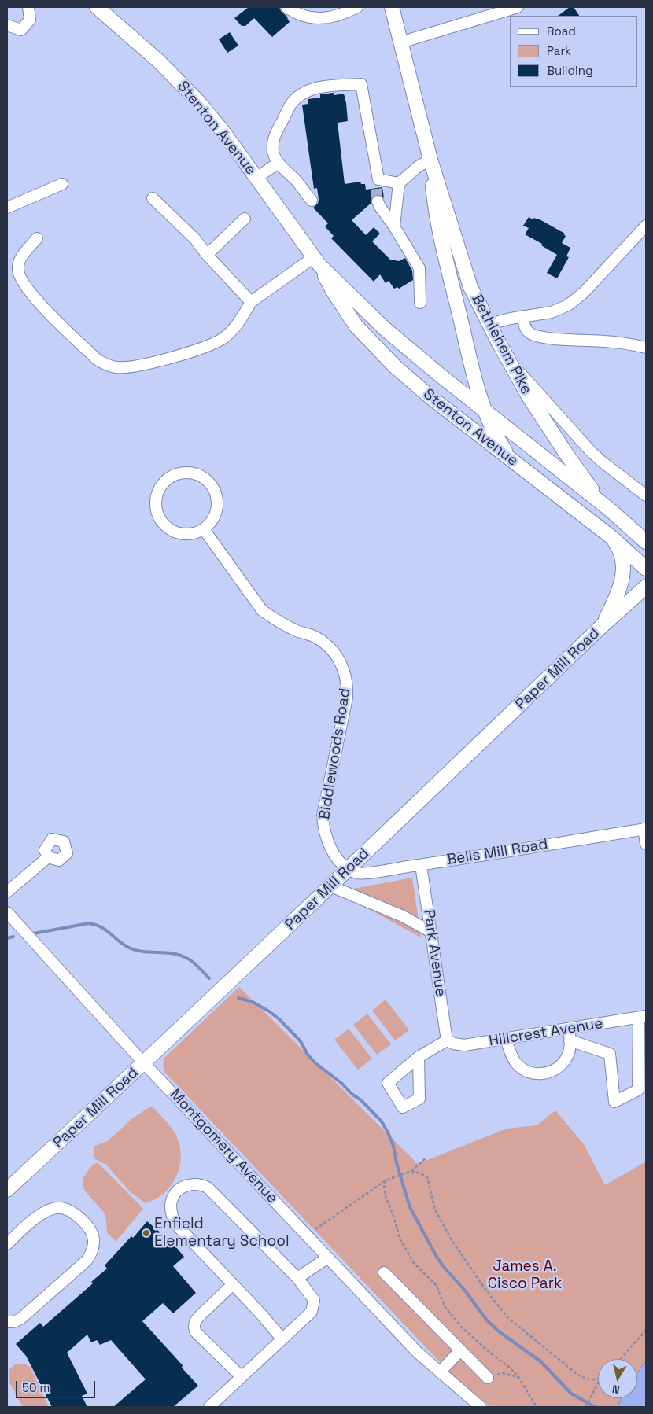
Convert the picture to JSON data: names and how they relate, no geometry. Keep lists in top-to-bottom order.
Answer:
{
  "streets": {
    "main road": ["Stenton Avenue", "Bethlehem Pike", "Paper Mill Road"],
    "street": [
      "Biddlewoods Road",
      "Bells Mill Road",
      "Park Avenue",
      "Hillcrest Avenue",
      "Montgomery Avenue"
    ]
  },
  "crossings": [
    ["Stenton Avenue", "Bethlehem Pike"],
    ["Paper Mill Road", "Biddlewoods Road"],
    ["Paper Mill Road", "Bells Mill Road"],
    ["Paper Mill Road", "Montgomery Avenue"],
    ["Biddlewoods Road", "Bells Mill Road"],
    ["Bells Mill Road", "Park Avenue"],
    ["Park Avenue", "Hillcrest Avenue"]
  ],
  "parks": ["James A. Cisco Park"],
  "places": ["Enfield Elementary School"],
  "legend": ["Road", "Park", "Building"],
  "scale_bar": "50 m",
  "north": "bottom"
}
